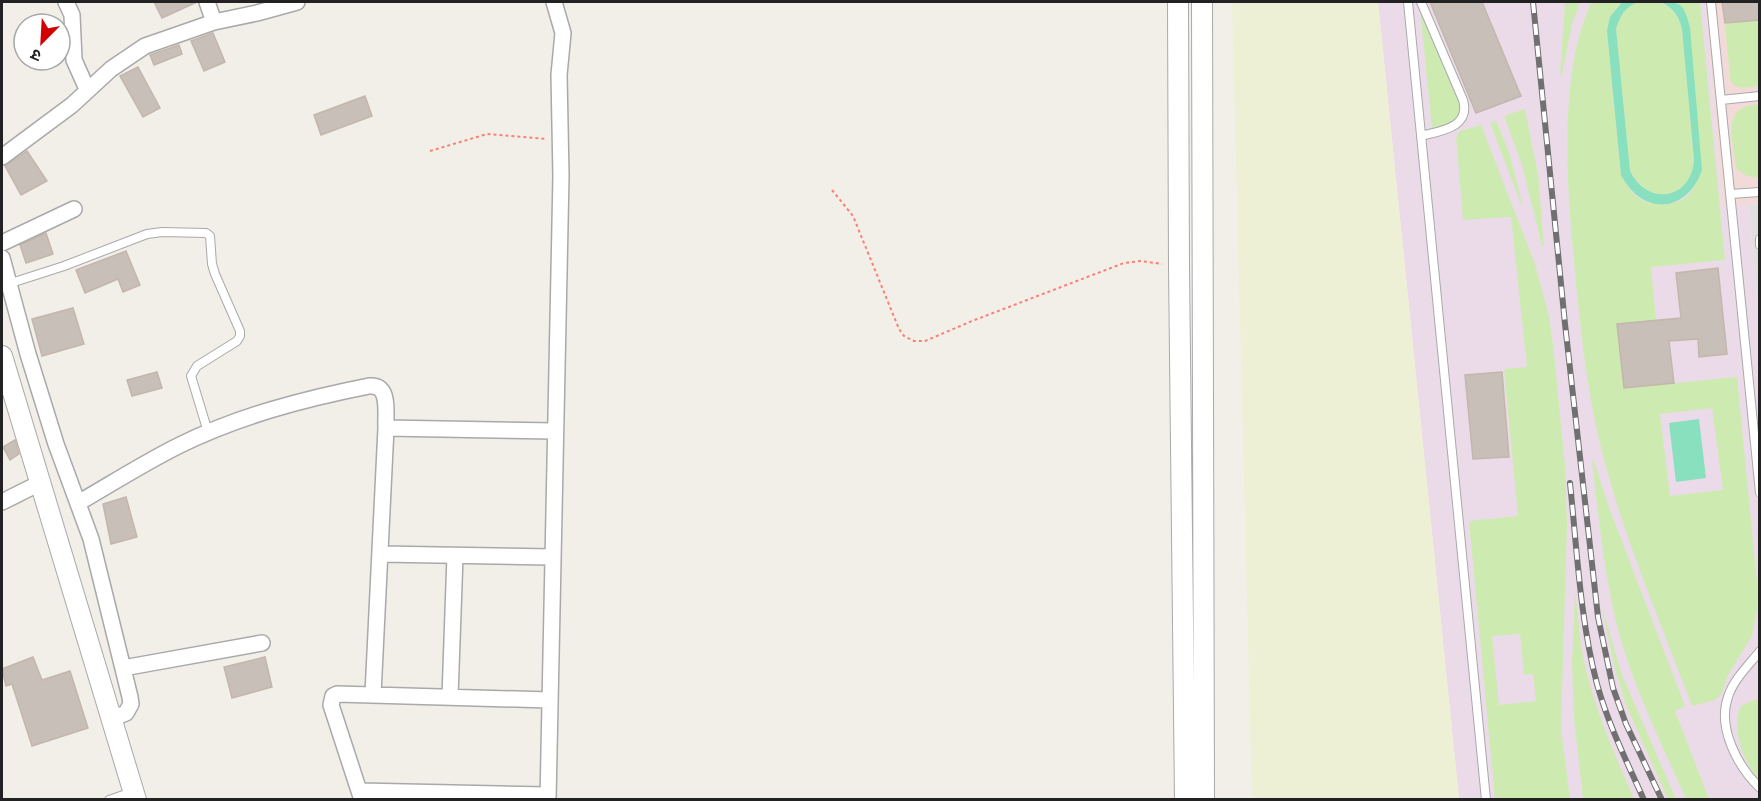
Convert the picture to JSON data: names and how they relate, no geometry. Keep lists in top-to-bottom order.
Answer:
{
  "north": "bottom left"
}
